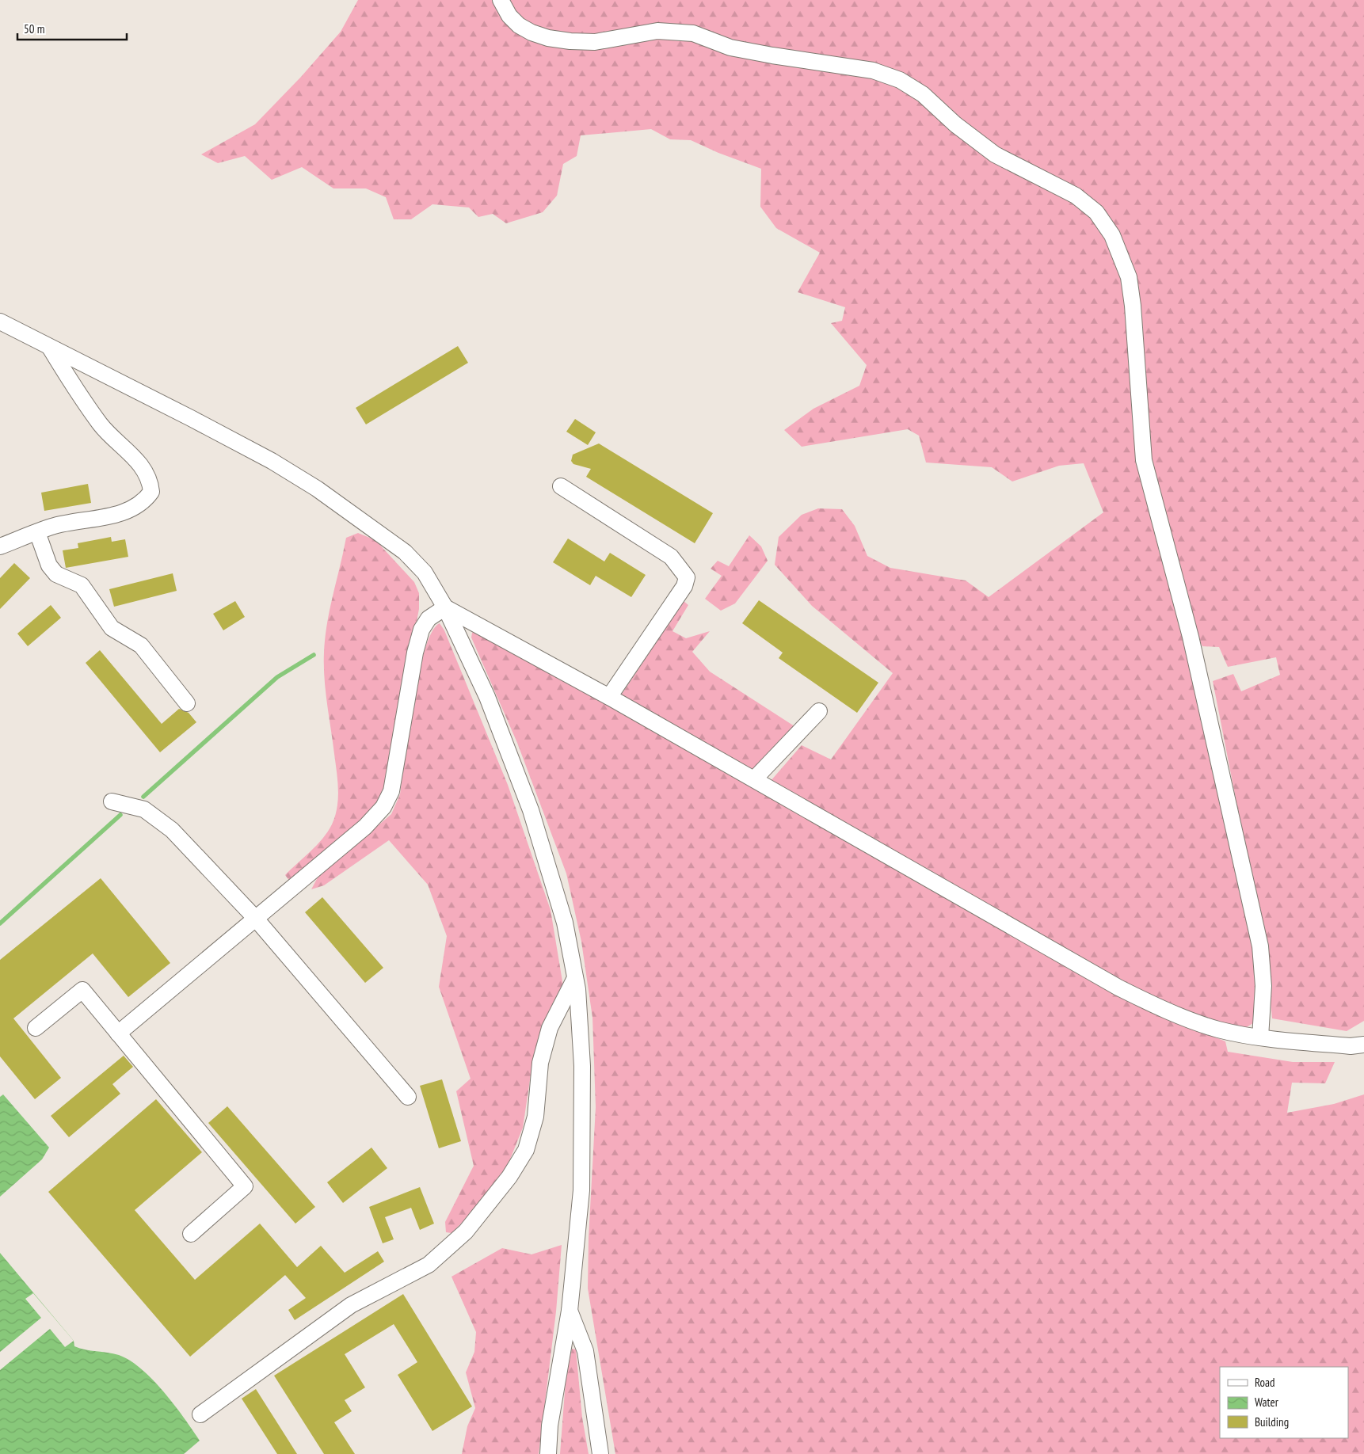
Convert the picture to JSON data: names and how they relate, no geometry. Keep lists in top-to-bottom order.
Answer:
{
  "legend": ["Road", "Water", "Building"],
  "scale_bar": "50 m"
}
